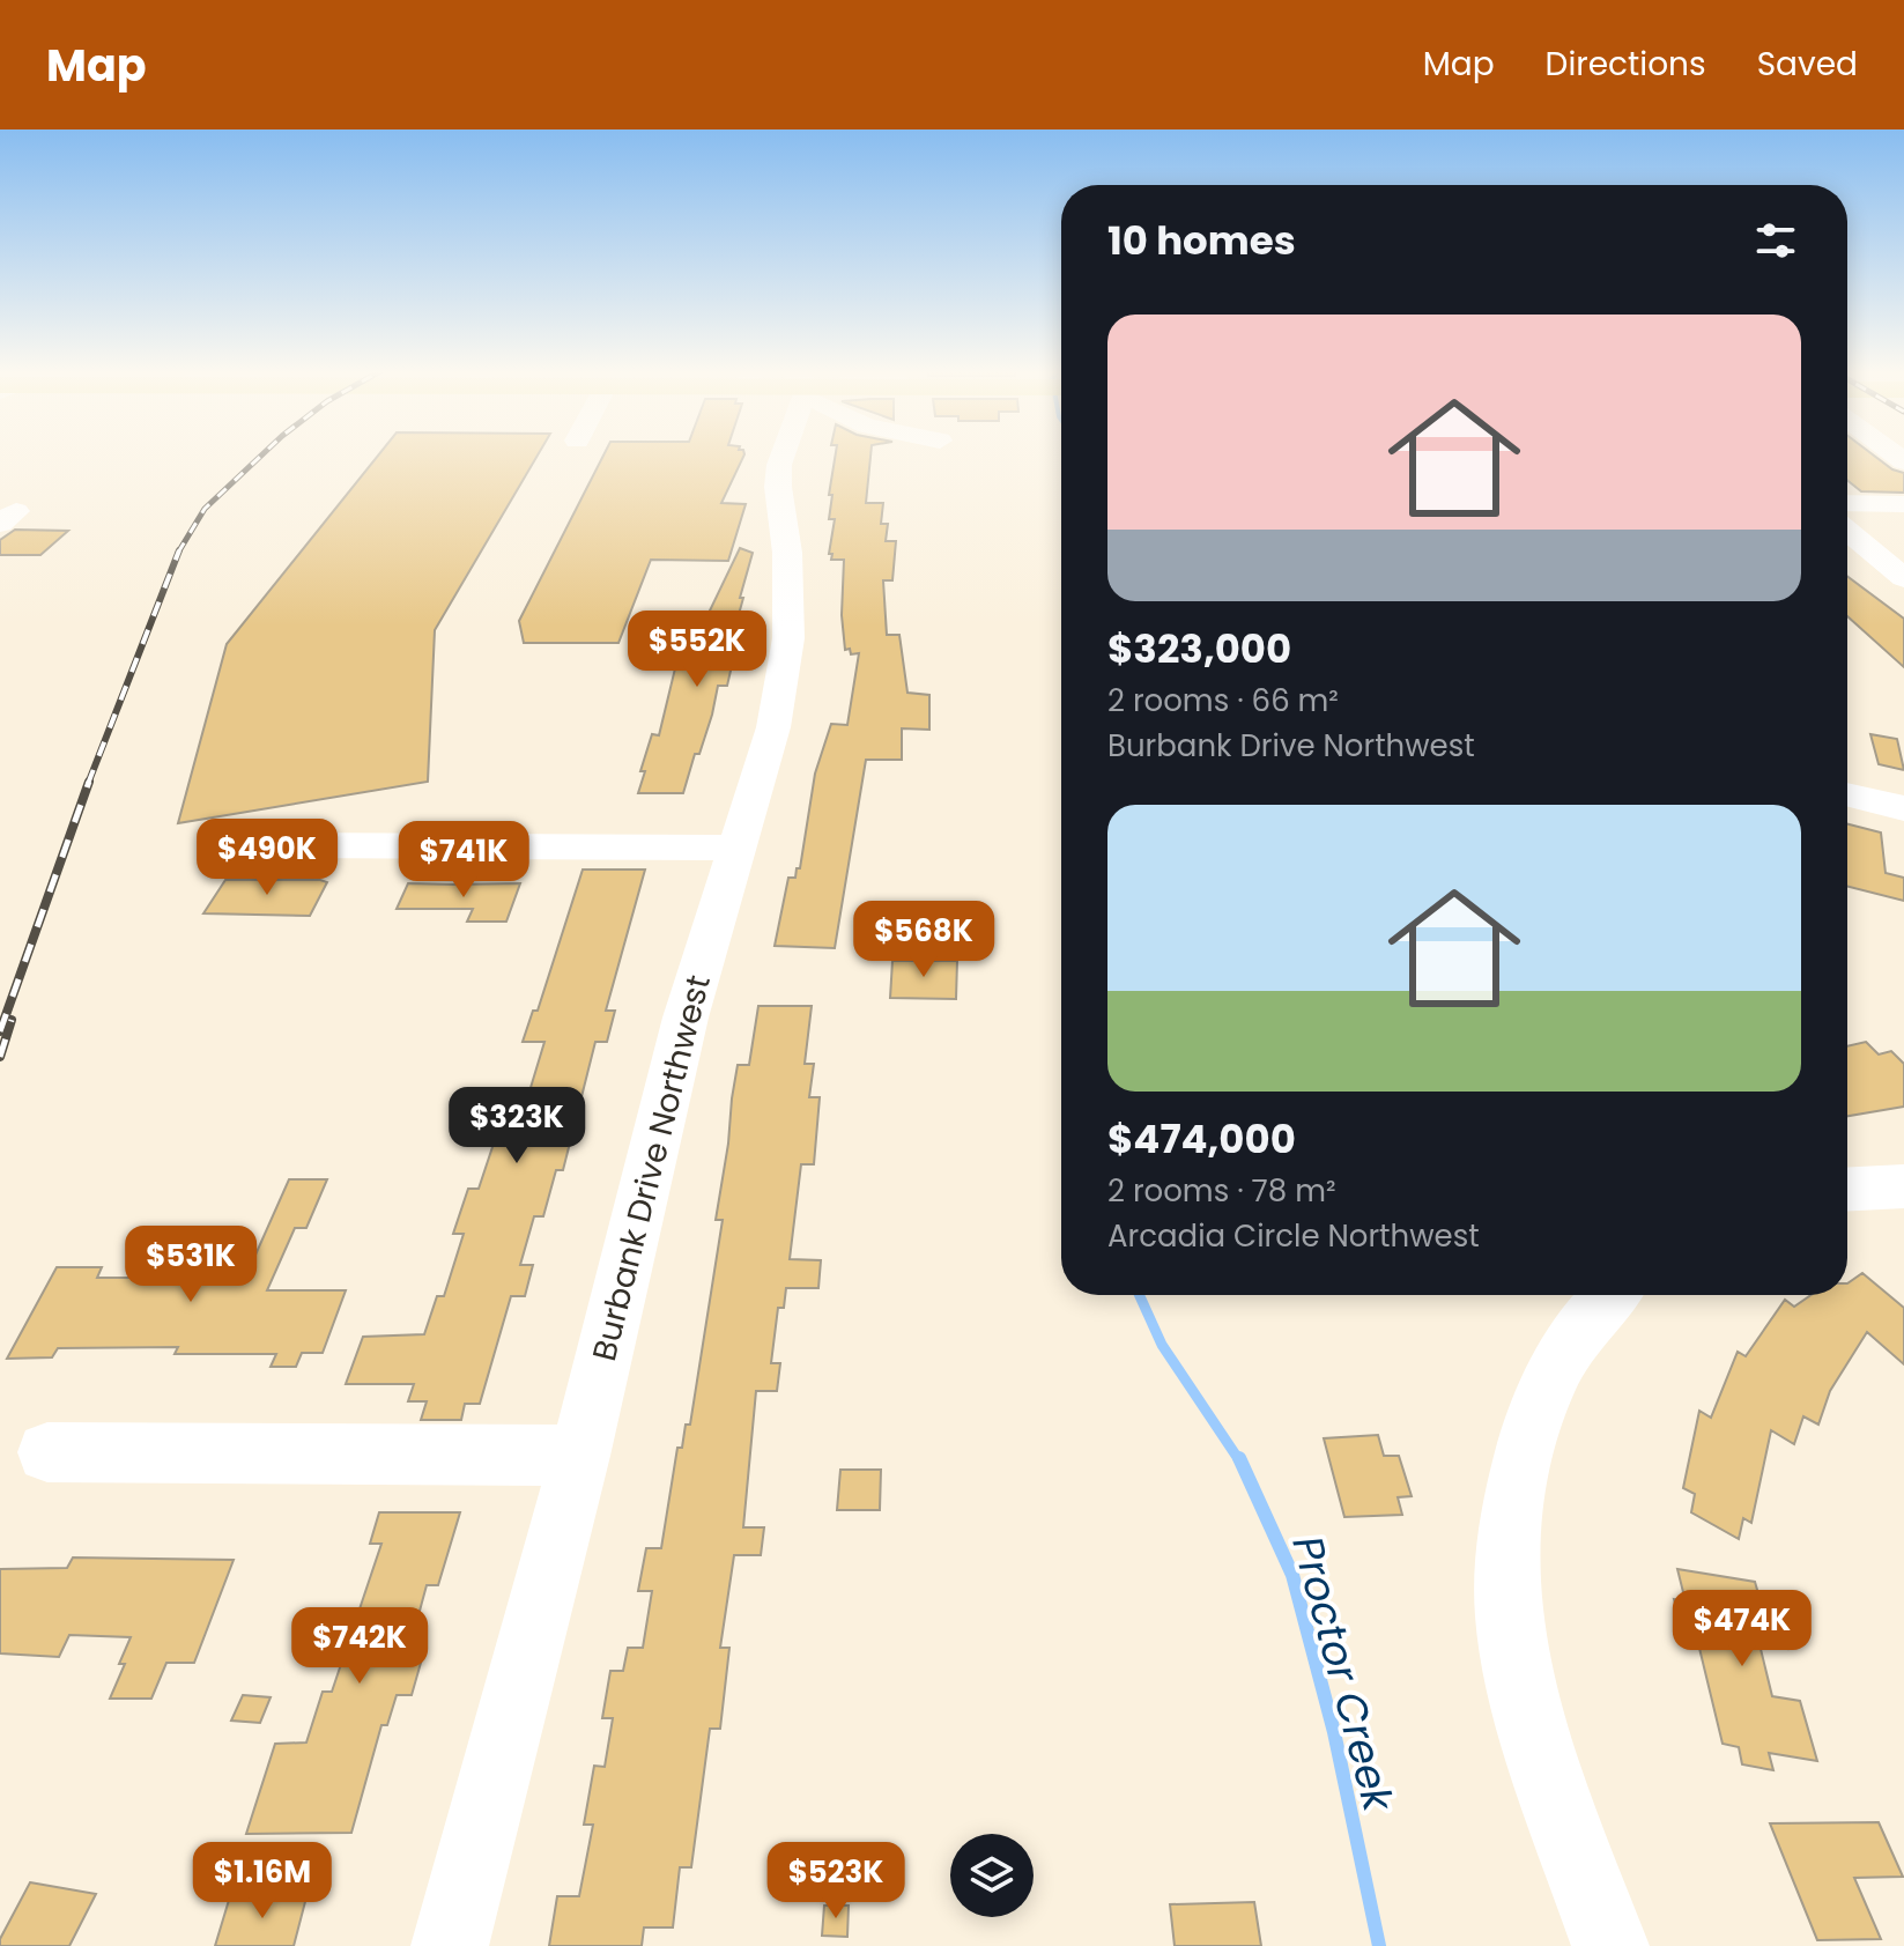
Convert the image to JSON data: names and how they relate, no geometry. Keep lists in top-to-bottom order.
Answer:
{
  "streets": {
    "street": ["Burbank Drive Northwest"]
  },
  "water": ["Proctor Creek"],
  "page": {
    "header": "Map",
    "nav": ["Map", "Directions", "Saved"],
    "heading": "10 homes",
    "list": [
      {
        "name": "$323,000",
        "note": "2 rooms · 66 m² · Burbank Drive Northwest"
      },
      {
        "name": "$474,000",
        "note": "2 rooms · 78 m² · Arcadia Circle Northwest"
      }
    ],
    "price": [
      "$552K",
      "$490K",
      "$741K",
      "$568K",
      "$323K",
      "$531K",
      "$474K",
      "$742K",
      "$1.16M",
      "$523K"
    ]
  }
}
